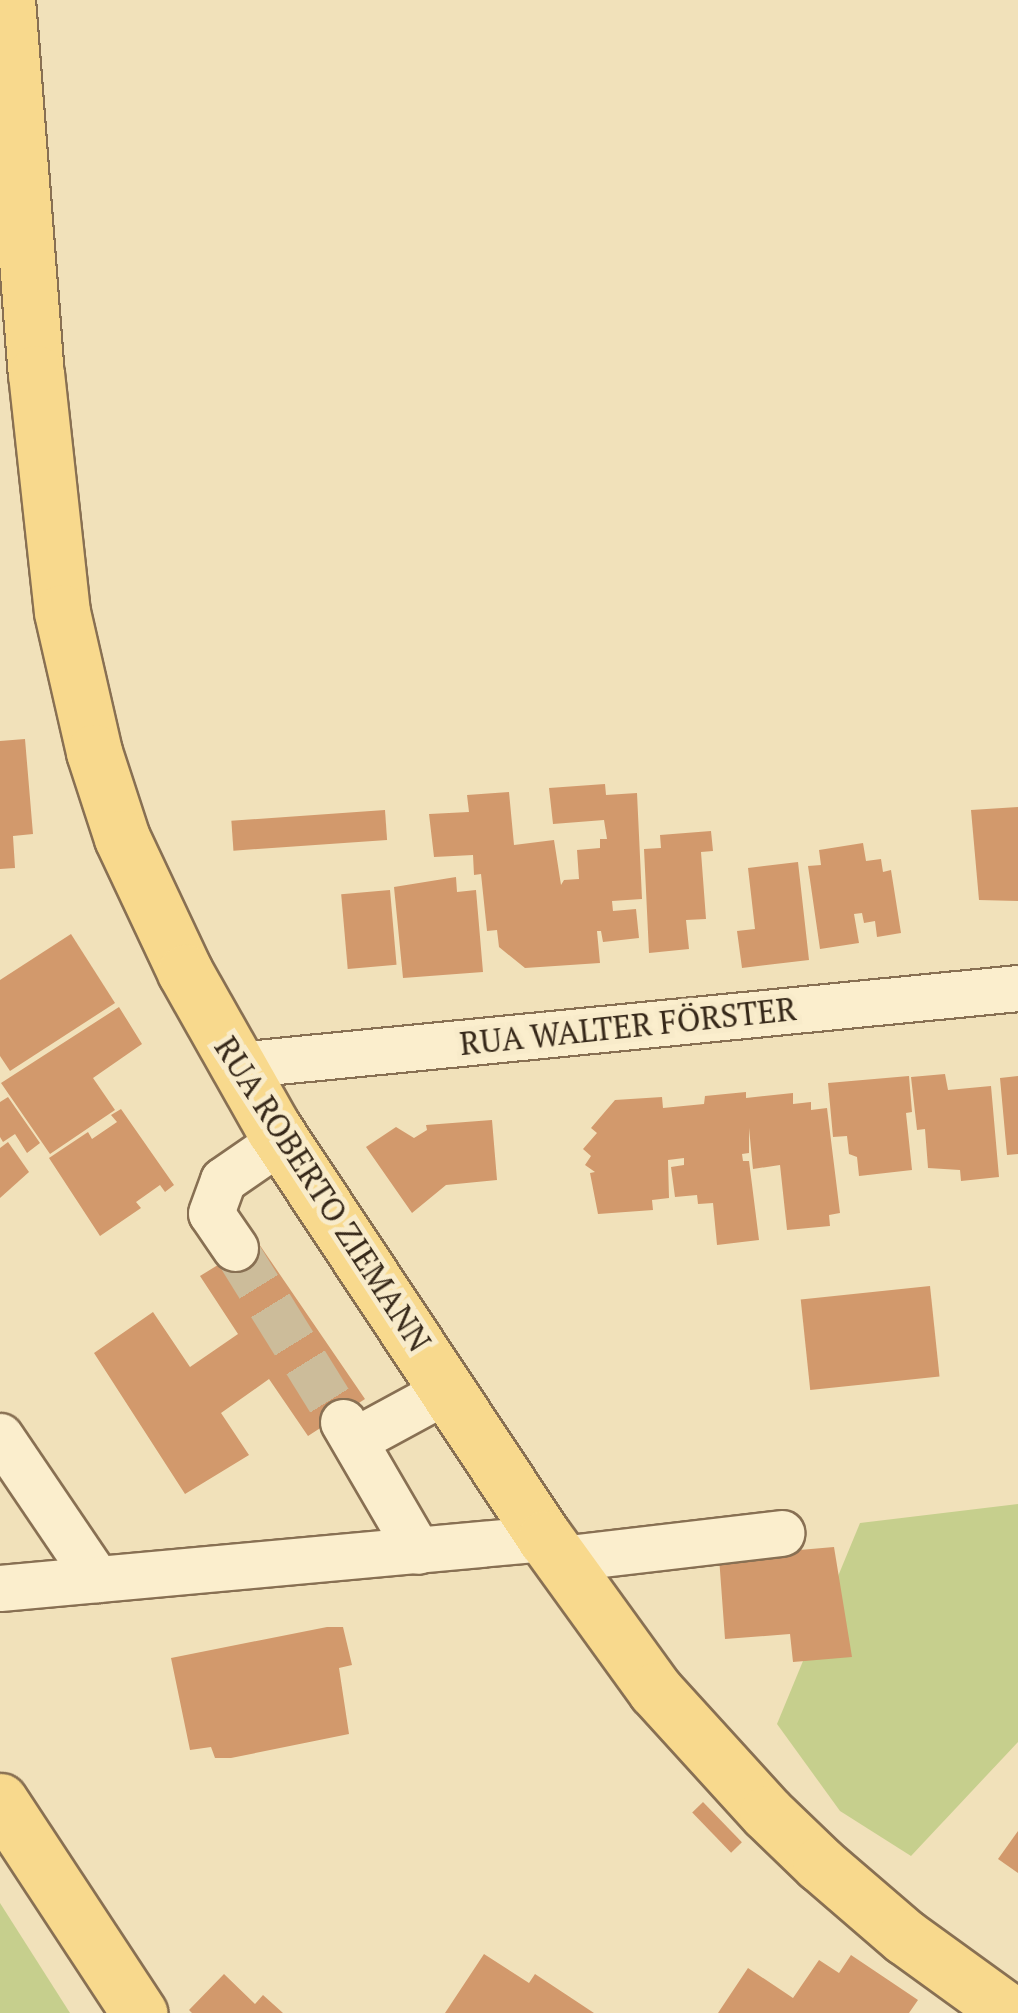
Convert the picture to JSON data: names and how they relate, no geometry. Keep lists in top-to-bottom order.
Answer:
{
  "streets": {
    "main road": ["RUA ROBERTO ZIEMANN"],
    "street": ["RUA WALTER FÖRSTER"]
  },
  "crossings": [
    ["RUA WALTER FÖRSTER", "RUA ROBERTO ZIEMANN"]
  ]
}
